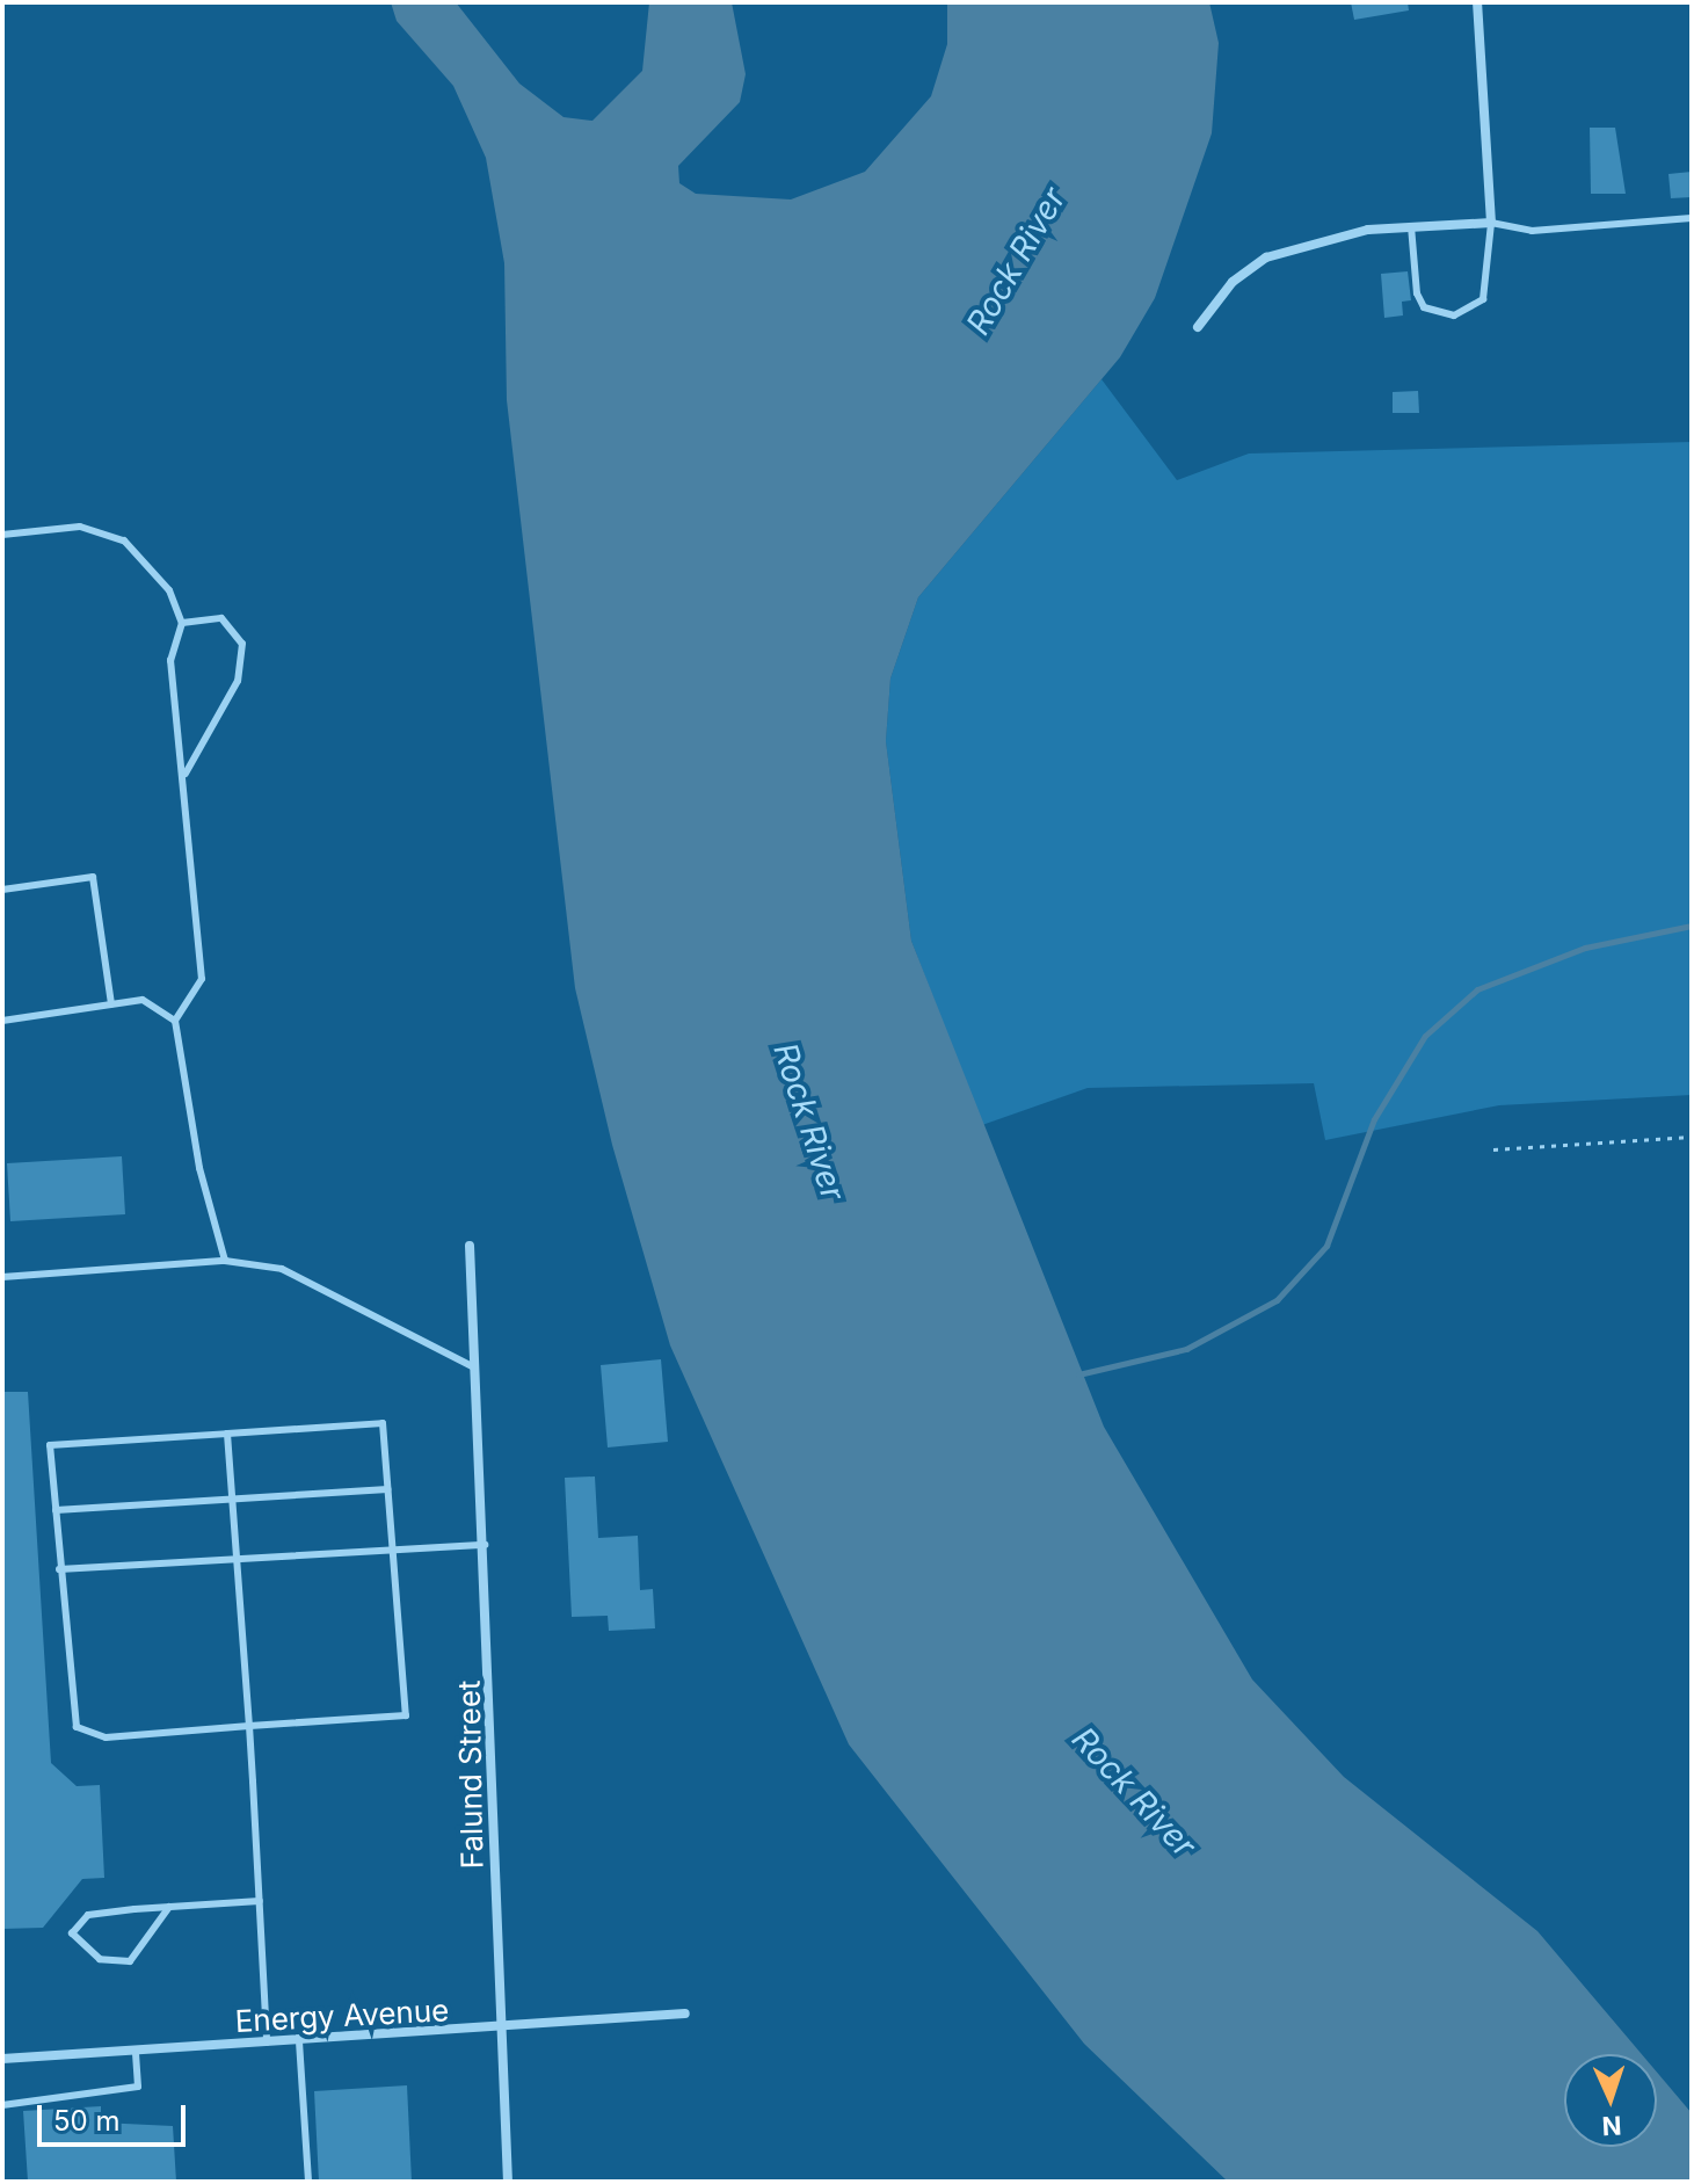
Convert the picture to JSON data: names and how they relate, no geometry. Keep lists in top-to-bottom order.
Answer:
{
  "streets": {
    "street": ["Falund Street", "Energy Avenue"]
  },
  "crossings": [
    ["Falund Street", "Energy Avenue"]
  ],
  "water": ["Rock River"],
  "scale_bar": "50 m",
  "north": "bottom"
}
